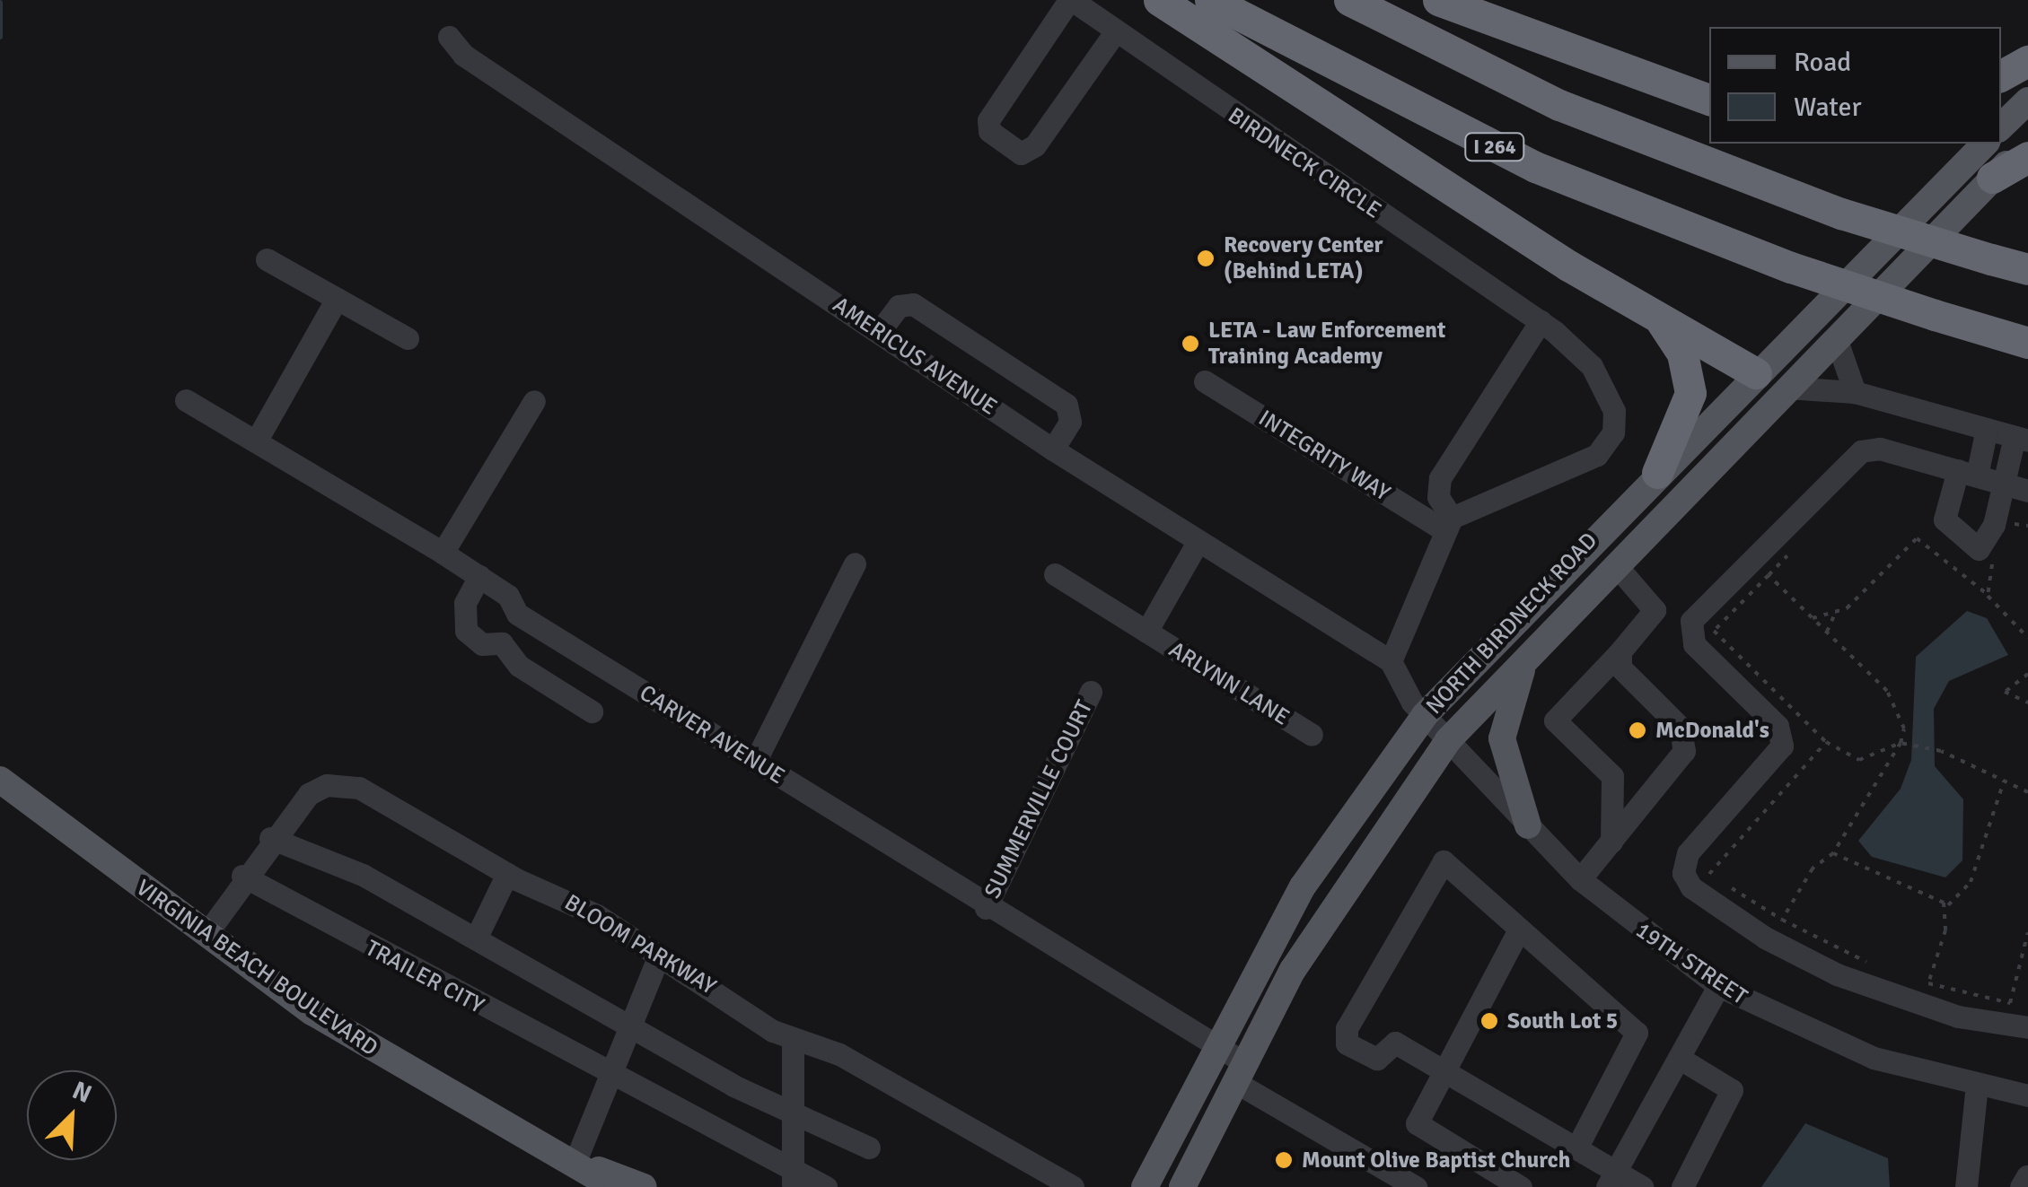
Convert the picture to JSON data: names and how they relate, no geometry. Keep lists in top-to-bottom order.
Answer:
{
  "streets": {
    "highway": ["I 264"],
    "main road": ["NORTH BIRDNECK ROAD", "VIRGINIA BEACH BOULEVARD"],
    "street": [
      "BIRDNECK CIRCLE",
      "AMERICUS AVENUE",
      "INTEGRITY WAY",
      "ARLYNN LANE",
      "CARVER AVENUE",
      "SUMMERVILLE COURT",
      "BLOOM PARKWAY",
      "19TH STREET",
      "TRAILER CITY"
    ]
  },
  "crossings": [
    ["BIRDNECK CIRCLE", "INTEGRITY WAY"],
    ["AMERICUS AVENUE", "ARLYNN LANE"],
    ["NORTH BIRDNECK ROAD", "CARVER AVENUE"],
    ["NORTH BIRDNECK ROAD", "19TH STREET"],
    ["CARVER AVENUE", "SUMMERVILLE COURT"],
    ["BLOOM PARKWAY", "VIRGINIA BEACH BOULEVARD"],
    ["BLOOM PARKWAY", "TRAILER CITY"]
  ],
  "places": [
    "Recovery Center (Behind LETA)",
    "LETA - Law Enforcement Training Academy",
    "McDonald's",
    "South Lot 5",
    "Mount Olive Baptist Church"
  ],
  "legend": ["Road", "Water"],
  "north": "top right"
}
